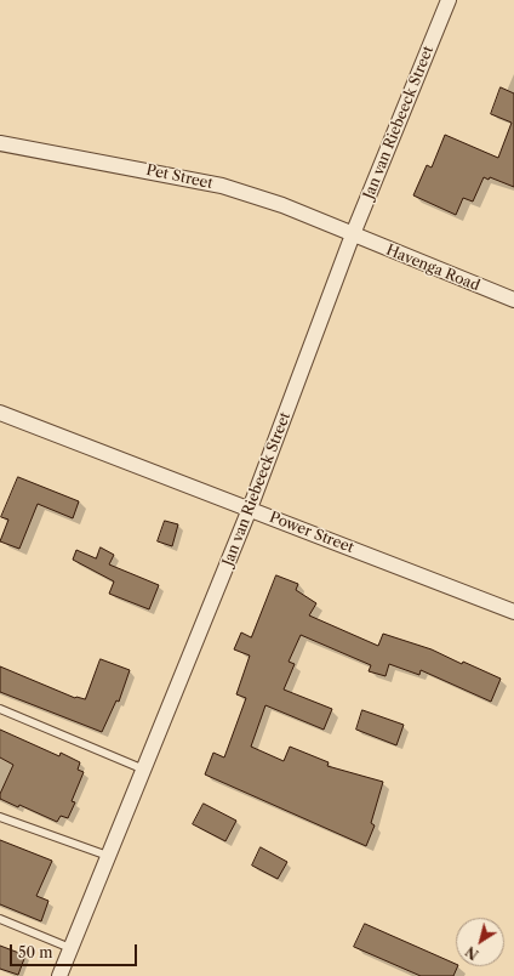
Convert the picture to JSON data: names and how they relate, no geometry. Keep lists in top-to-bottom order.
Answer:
{
  "streets": {
    "street": [
      "Jan van Riebeeck Street",
      "Pet Street",
      "Havenga Road",
      "Power Street"
    ]
  },
  "crossings": [
    ["Jan van Riebeeck Street", "Pet Street"],
    ["Jan van Riebeeck Street", "Havenga Road"],
    ["Jan van Riebeeck Street", "Power Street"],
    ["Pet Street", "Havenga Road"]
  ],
  "scale_bar": "50 m",
  "north": "bottom left"
}
